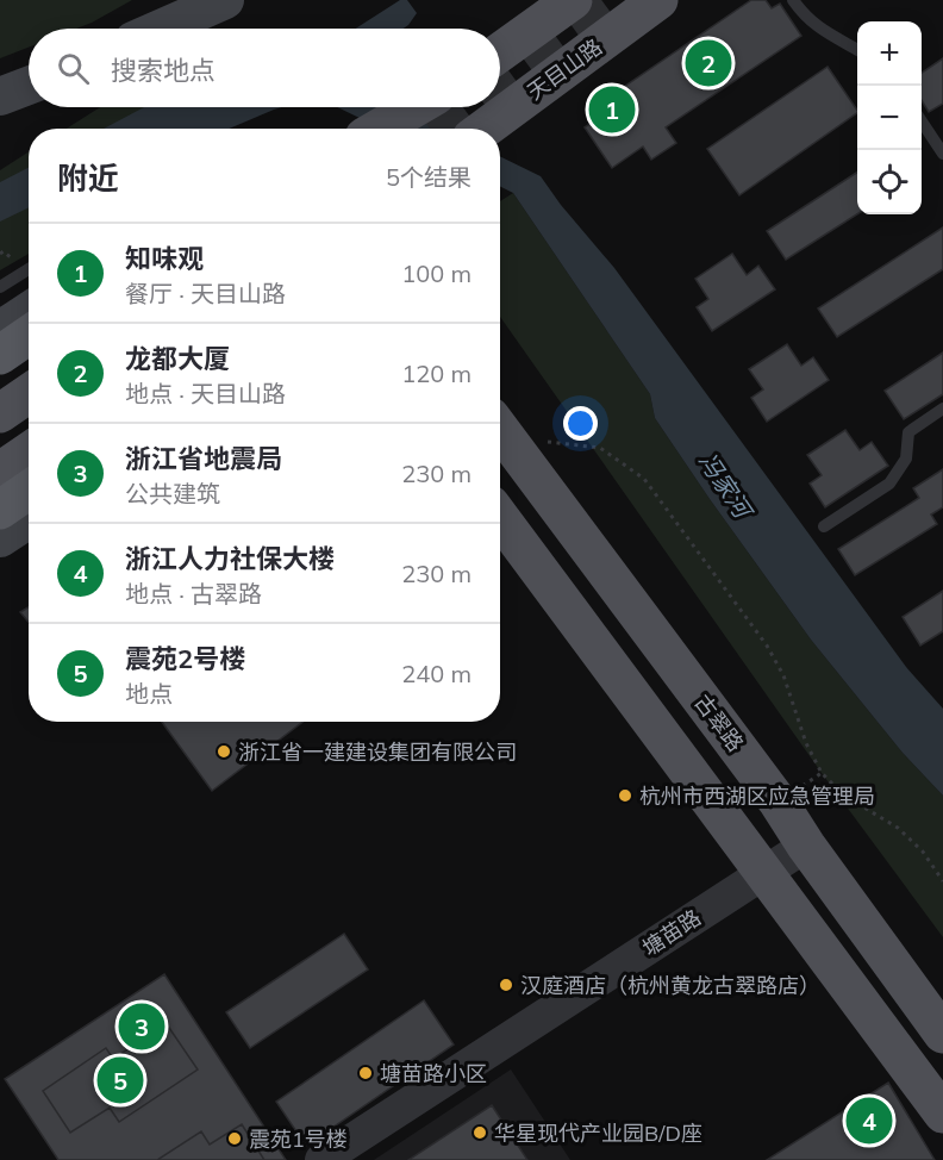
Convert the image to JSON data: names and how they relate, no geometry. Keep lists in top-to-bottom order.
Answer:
{
  "streets": {
    "main road": ["天目山路", "古翠路"],
    "street": ["塘苗路"]
  },
  "crossings": [
    ["古翠路", "塘苗路"]
  ],
  "water": ["冯家河"],
  "places": [
    "浙江省一建建设集团有限公司",
    "杭州市西湖区应急管理局",
    "汉庭酒店（杭州黄龙古翠路店）",
    "塘苗路小区",
    "华星现代产业园B/D座",
    "震苑1号楼"
  ],
  "page": {
    "map_buttons": ["+", "−"],
    "search": "搜索地点",
    "pins": [
      "2",
      "1",
      "3",
      "5",
      "4"
    ],
    "heading": ["附近", "5个结果"],
    "list": [
      {
        "mark": "1",
        "name": "知味观",
        "note": "餐厅 · 天目山路",
        "value": "100 m"
      },
      {
        "mark": "2",
        "name": "龙都大厦",
        "note": "地点 · 天目山路",
        "value": "120 m"
      },
      {
        "mark": "3",
        "name": "浙江省地震局",
        "note": "公共建筑",
        "value": "230 m"
      },
      {
        "mark": "4",
        "name": "浙江人力社保大楼",
        "note": "地点 · 古翠路",
        "value": "230 m"
      },
      {
        "mark": "5",
        "name": "震苑2号楼",
        "note": "地点",
        "value": "240 m"
      }
    ]
  }
}
